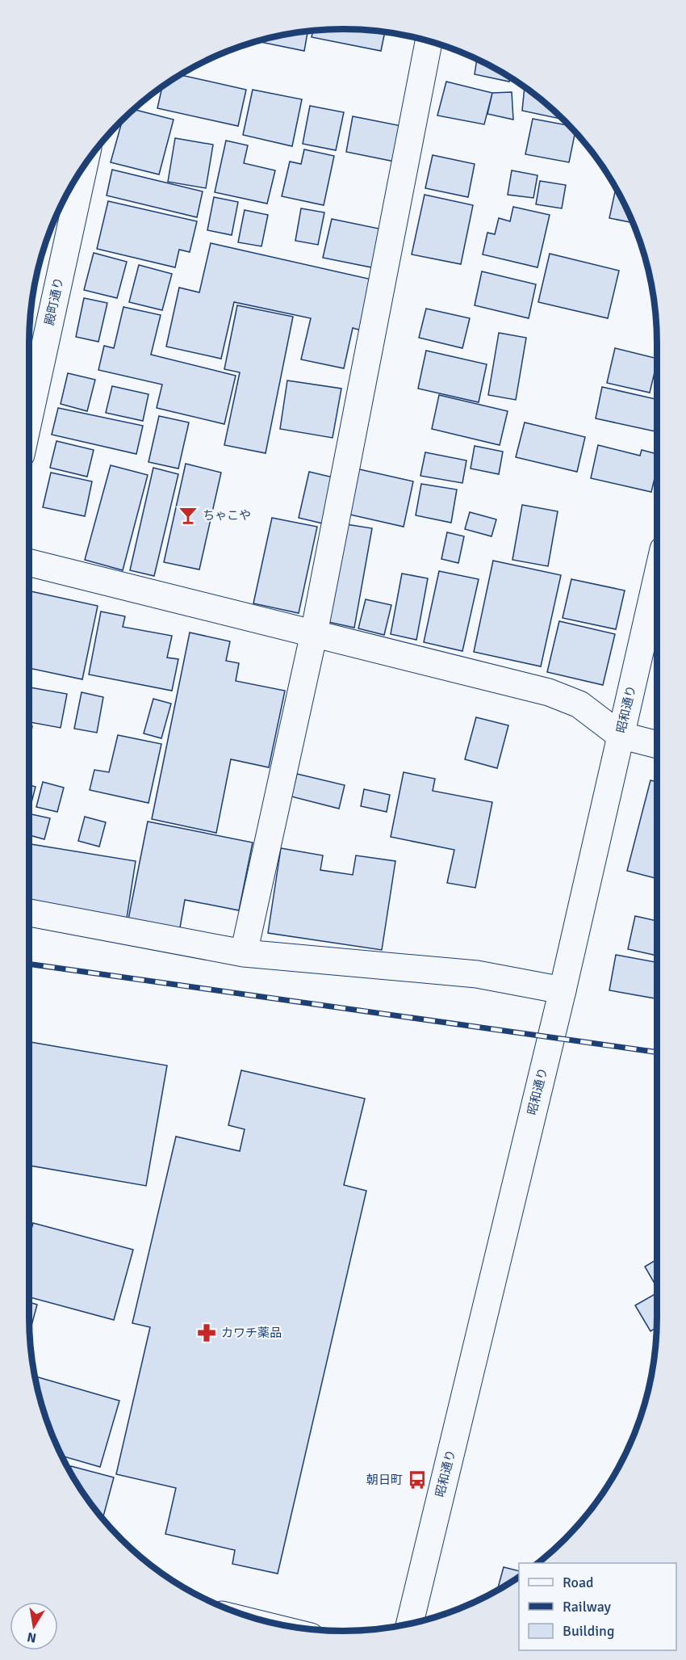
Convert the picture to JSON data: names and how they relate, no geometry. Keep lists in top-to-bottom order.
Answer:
{
  "streets": {
    "street": ["殿町通り", "昭和通り"]
  },
  "places": {
    "bar": ["ちゃこや"],
    "pharmacy": ["カワチ薬品"],
    "bus stop": ["朝日町"]
  },
  "legend": ["Road", "Railway", "Building"],
  "north": "bottom"
}
